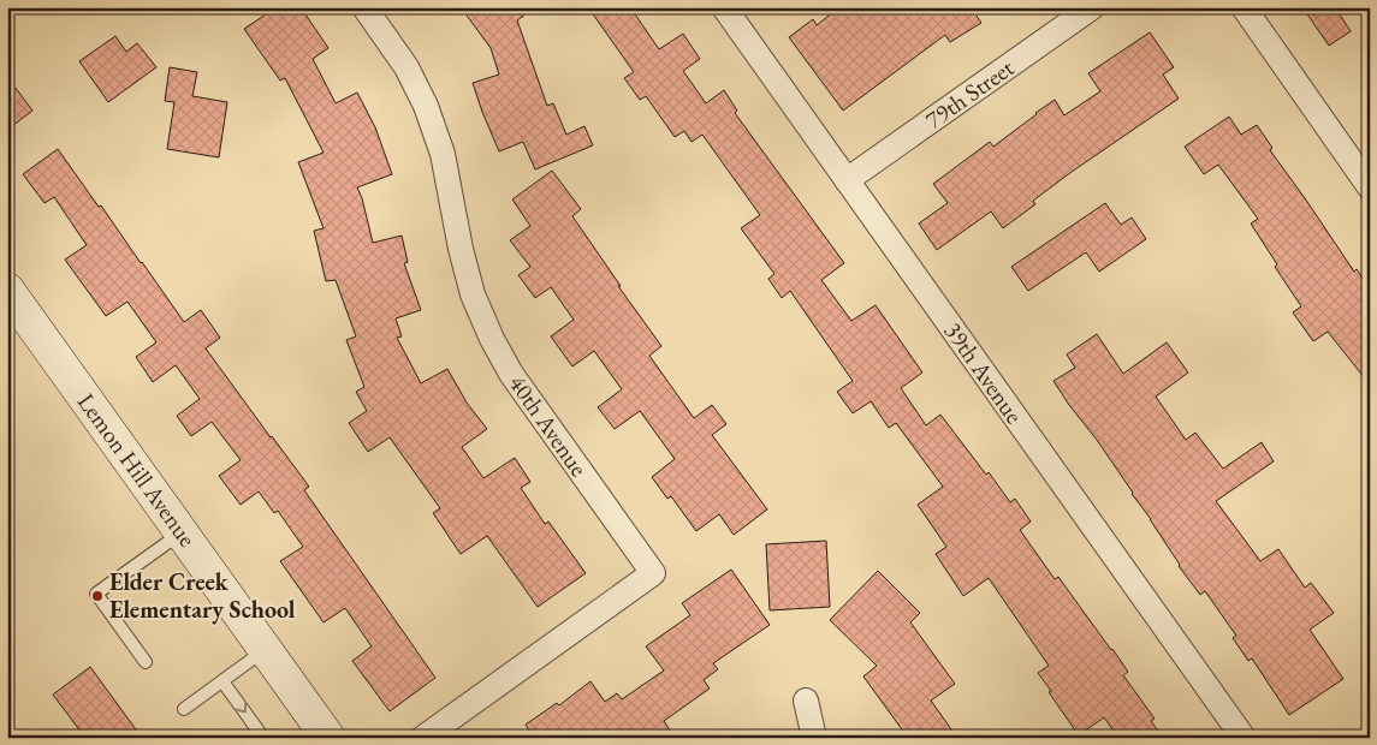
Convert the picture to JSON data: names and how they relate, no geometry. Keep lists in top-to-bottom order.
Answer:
{
  "streets": {
    "street": [
      "79th Street",
      "39th Avenue",
      "40th Avenue",
      "Lemon Hill Avenue"
    ]
  },
  "crossings": [
    ["79th Street", "39th Avenue"]
  ],
  "places": ["Elder Creek Elementary School"]
}
